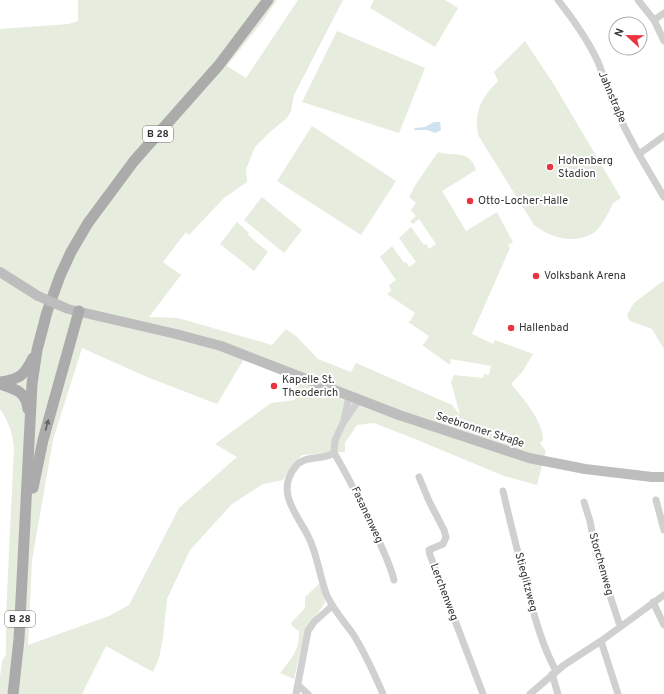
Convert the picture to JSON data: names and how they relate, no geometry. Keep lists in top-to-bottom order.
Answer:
{
  "streets": {
    "main road": ["B 28"],
    "street": [
      "Jahnstraße",
      "Seebronner Straße",
      "Fasanenweg",
      "Storchenweg",
      "Stieglitzweg",
      "Lerchenweg"
    ]
  },
  "places": [
    "Hohenberg Stadion",
    "Otto-Locher-Halle",
    "Volksbank Arena",
    "Hallenbad",
    "Kapelle St. Theoderich"
  ],
  "north": "left"
}
